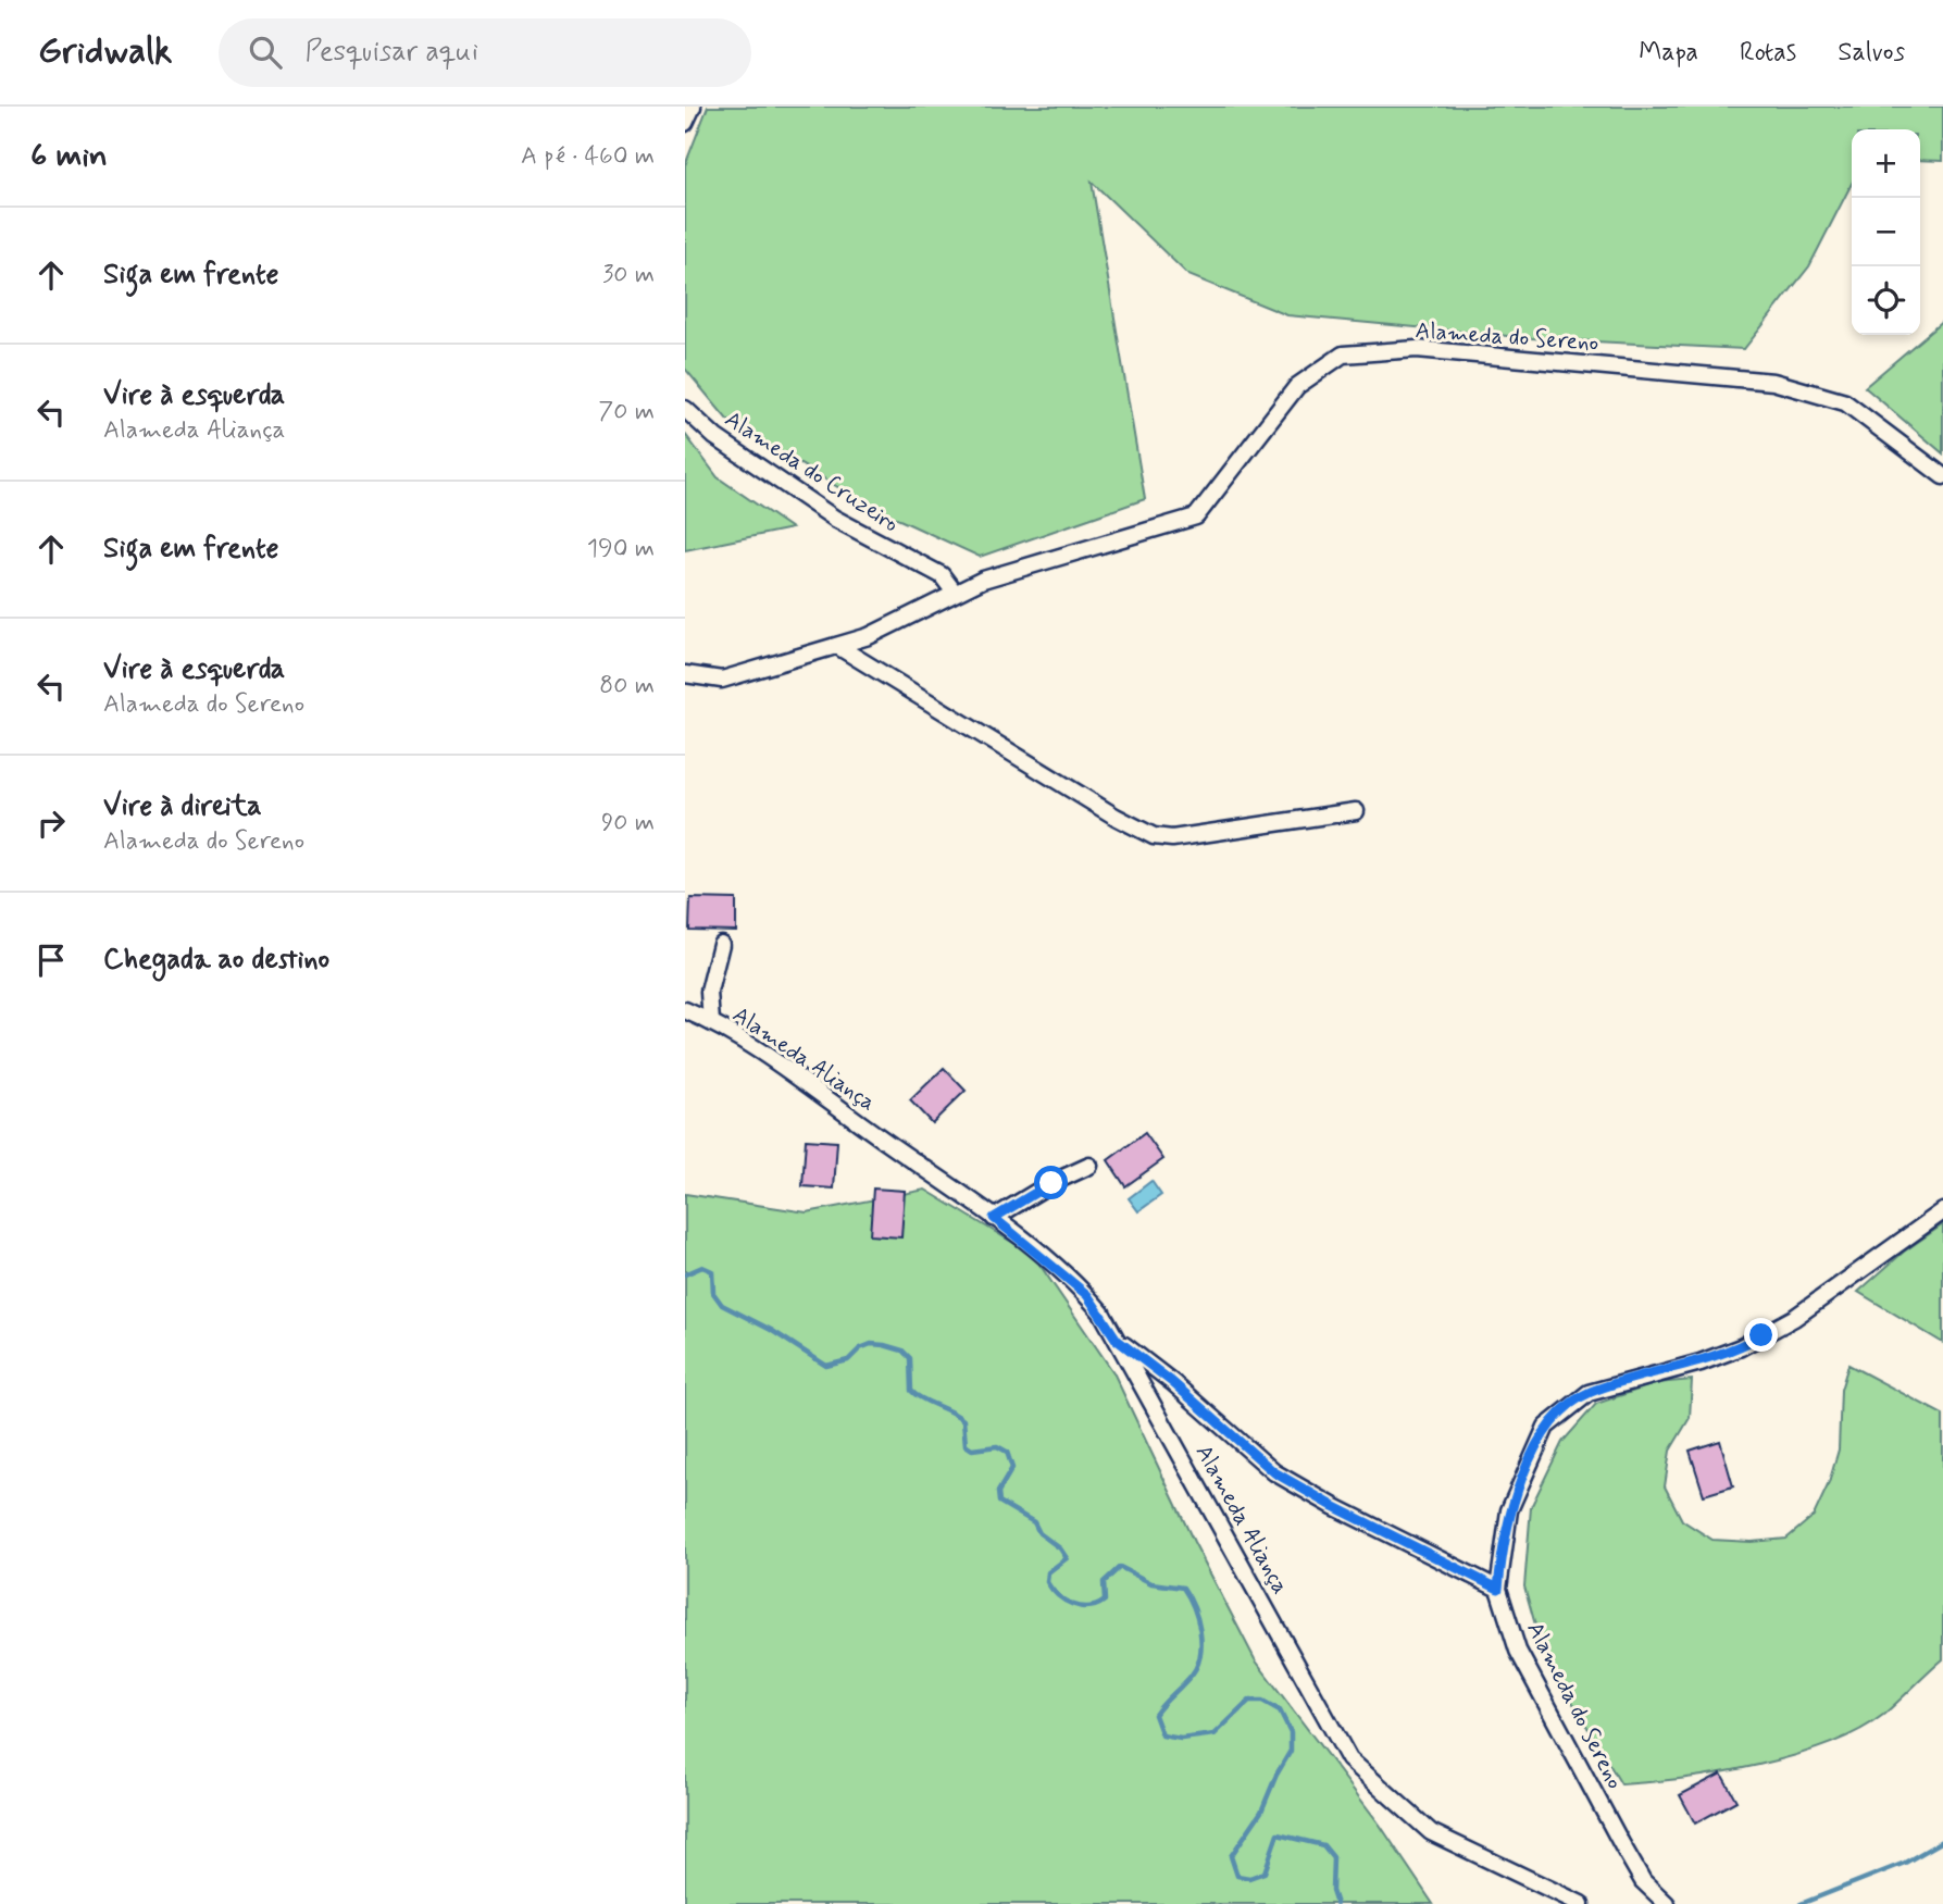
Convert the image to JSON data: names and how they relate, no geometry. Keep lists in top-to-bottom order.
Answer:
{
  "streets": {
    "street": ["Alameda do Sereno", "Alameda do Cruzeiro", "Alameda Aliança"]
  },
  "crossings": [
    ["Alameda do Sereno", "Alameda do Cruzeiro"]
  ],
  "page": {
    "header": "Gridwalk",
    "search": "Pesquisar aqui",
    "nav": ["Mapa", "Rotas", "Salvos"],
    "heading": ["6 min", "A pé · 460 m"],
    "map_buttons": ["+", "−"],
    "list": [
      ["Siga em frente", "30 m"],
      ["Vire à esquerda", "Alameda Aliança", "70 m"],
      ["Siga em frente", "190 m"],
      ["Vire à esquerda", "Alameda do Sereno", "80 m"],
      ["Vire à direita", "Alameda do Sereno", "90 m"],
      "Chegada ao destino"
    ]
  }
}
